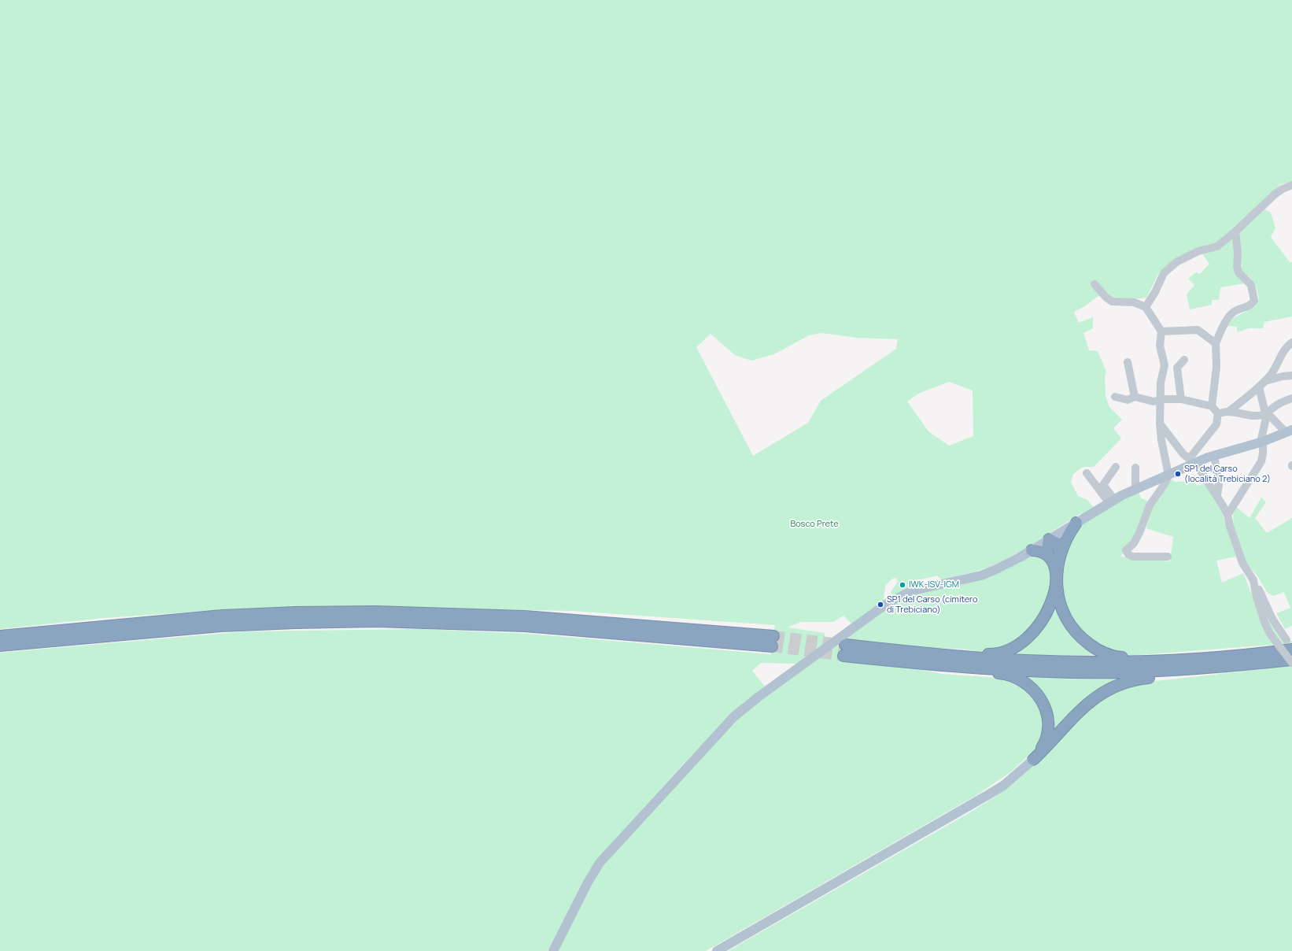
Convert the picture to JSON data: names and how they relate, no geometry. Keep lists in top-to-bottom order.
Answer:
{
  "parks": ["Bosco Prete"],
  "places": ["SP1 del Carso (località Trebiciano 2)", "IWK-ISV-IGM", "SP1 del Carso (cimitero di Trebiciano)"]
}
